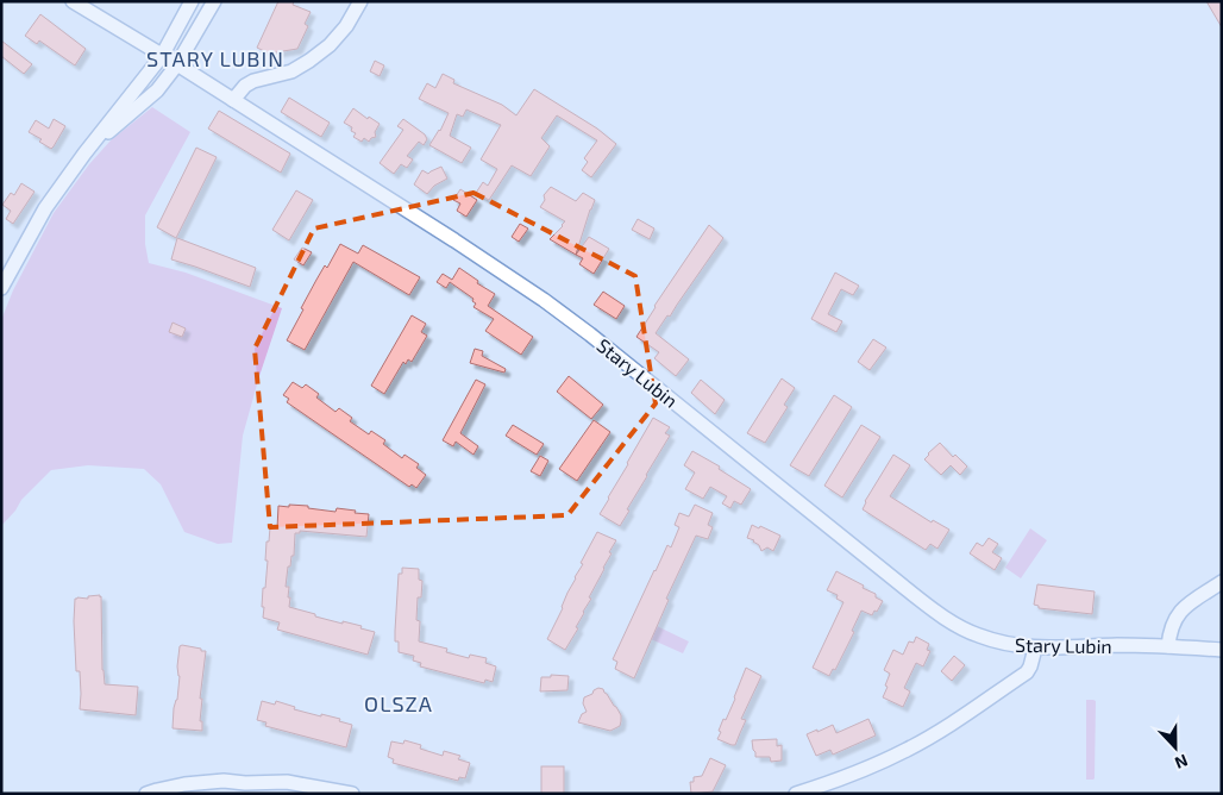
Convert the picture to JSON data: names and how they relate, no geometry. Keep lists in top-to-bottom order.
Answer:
{
  "streets": {
    "street": ["Stary Lubin"]
  },
  "districts": ["STARY LUBIN", "OLSZA"],
  "north": "bottom"
}
